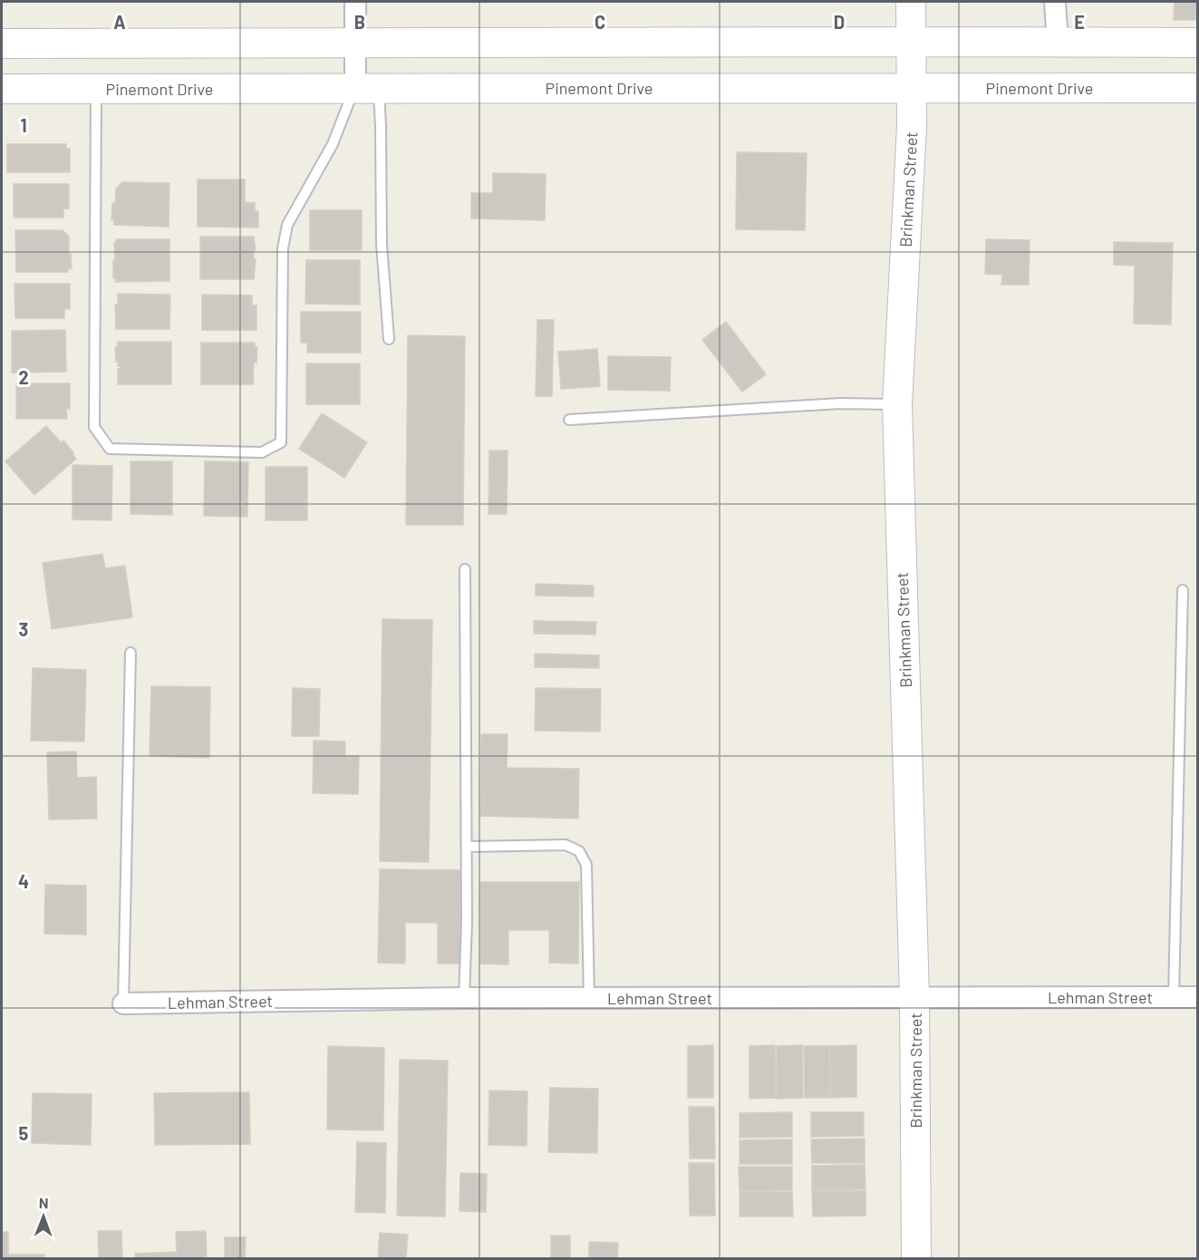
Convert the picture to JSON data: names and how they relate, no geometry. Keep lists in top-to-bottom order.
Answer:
{
  "streets": {
    "main road": ["Pinemont Drive", "Brinkman Street"],
    "street": ["Lehman Street"]
  },
  "crossings": [
    ["Pinemont Drive", "Brinkman Street"],
    ["Brinkman Street", "Lehman Street"]
  ],
  "north": "top",
  "grid": {
    "columns": [
      "A",
      "B",
      "C",
      "D",
      "E"
    ],
    "rows": [
      "1",
      "2",
      "3",
      "4",
      "5"
    ]
  }
}
